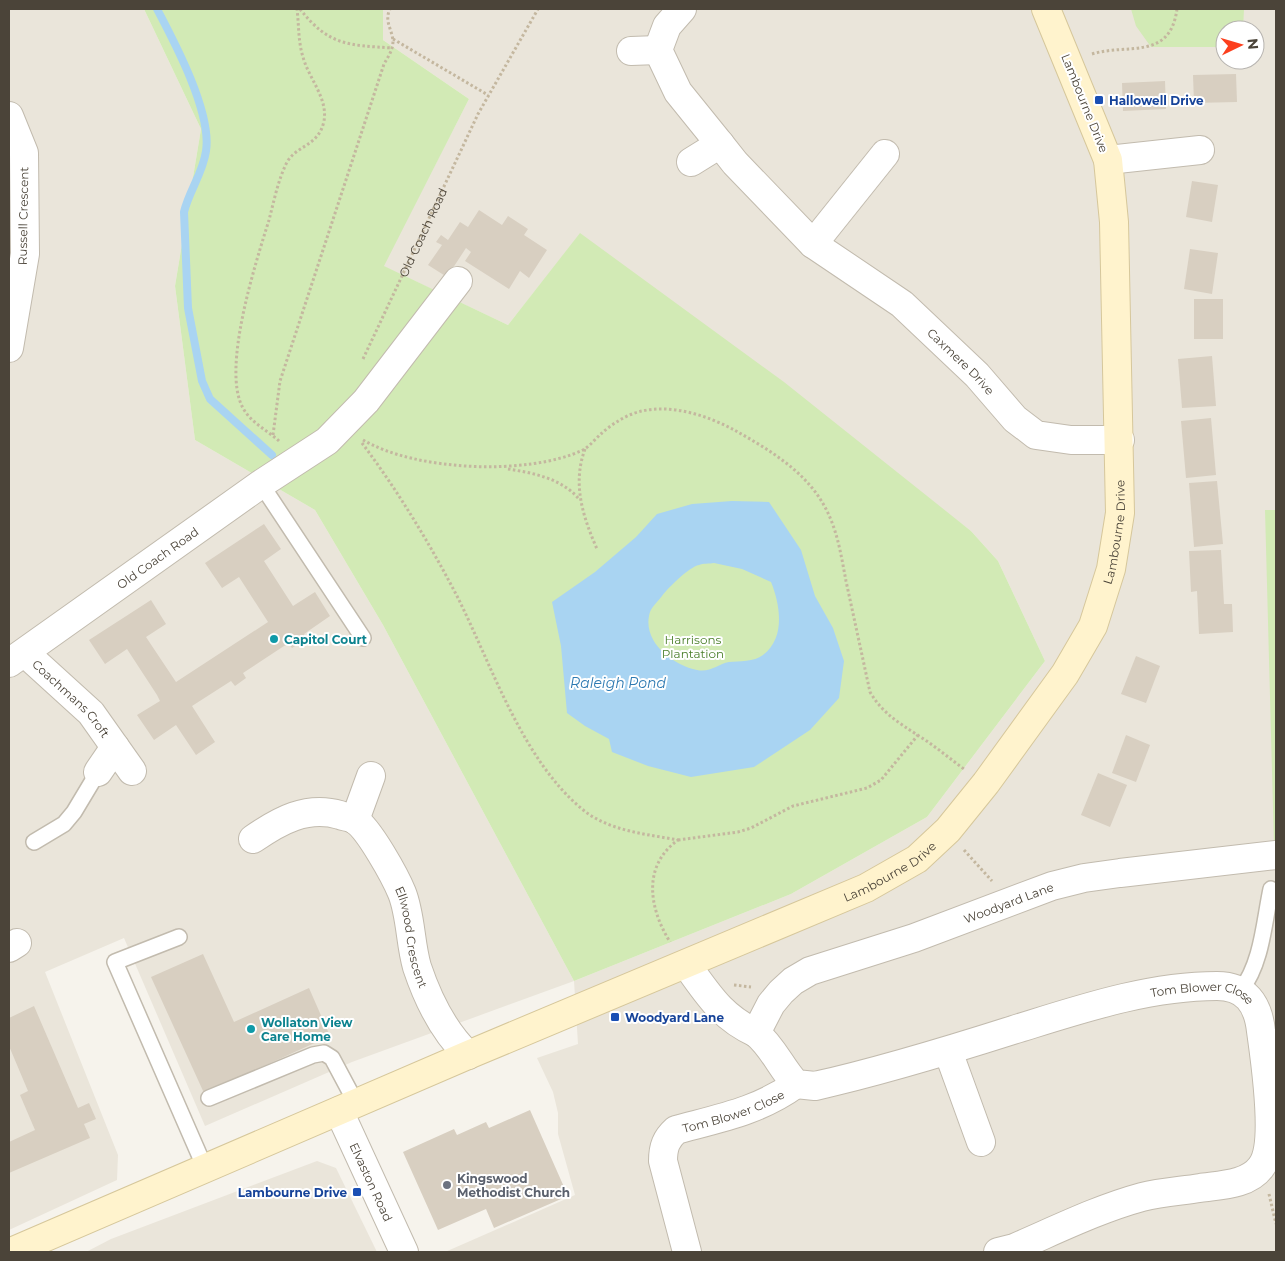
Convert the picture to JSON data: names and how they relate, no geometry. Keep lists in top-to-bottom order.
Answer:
{
  "streets": {
    "street": [
      "Lambourne Drive",
      "Russell Crescent",
      "Old Coach Road",
      "Caxmere Drive",
      "Coachmans Croft",
      "Woodyard Lane",
      "Ellwood Crescent",
      "Tom Blower Close",
      "Elvaston Road"
    ]
  },
  "crossings": [
    ["Lambourne Drive", "Caxmere Drive"],
    ["Lambourne Drive", "Ellwood Crescent"],
    ["Lambourne Drive", "Elvaston Road"],
    ["Old Coach Road", "Coachmans Croft"],
    ["Woodyard Lane", "Tom Blower Close"]
  ],
  "water": ["Raleigh Pond"],
  "parks": ["Harrisons Plantation"],
  "places": {
    "transit": ["Hallowell Drive", "Woodyard Lane", "Lambourne Drive"],
    "other": ["Capitol Court", "Wollaton View Care Home", "Kingswood Methodist Church"]
  },
  "north": "right"
}
